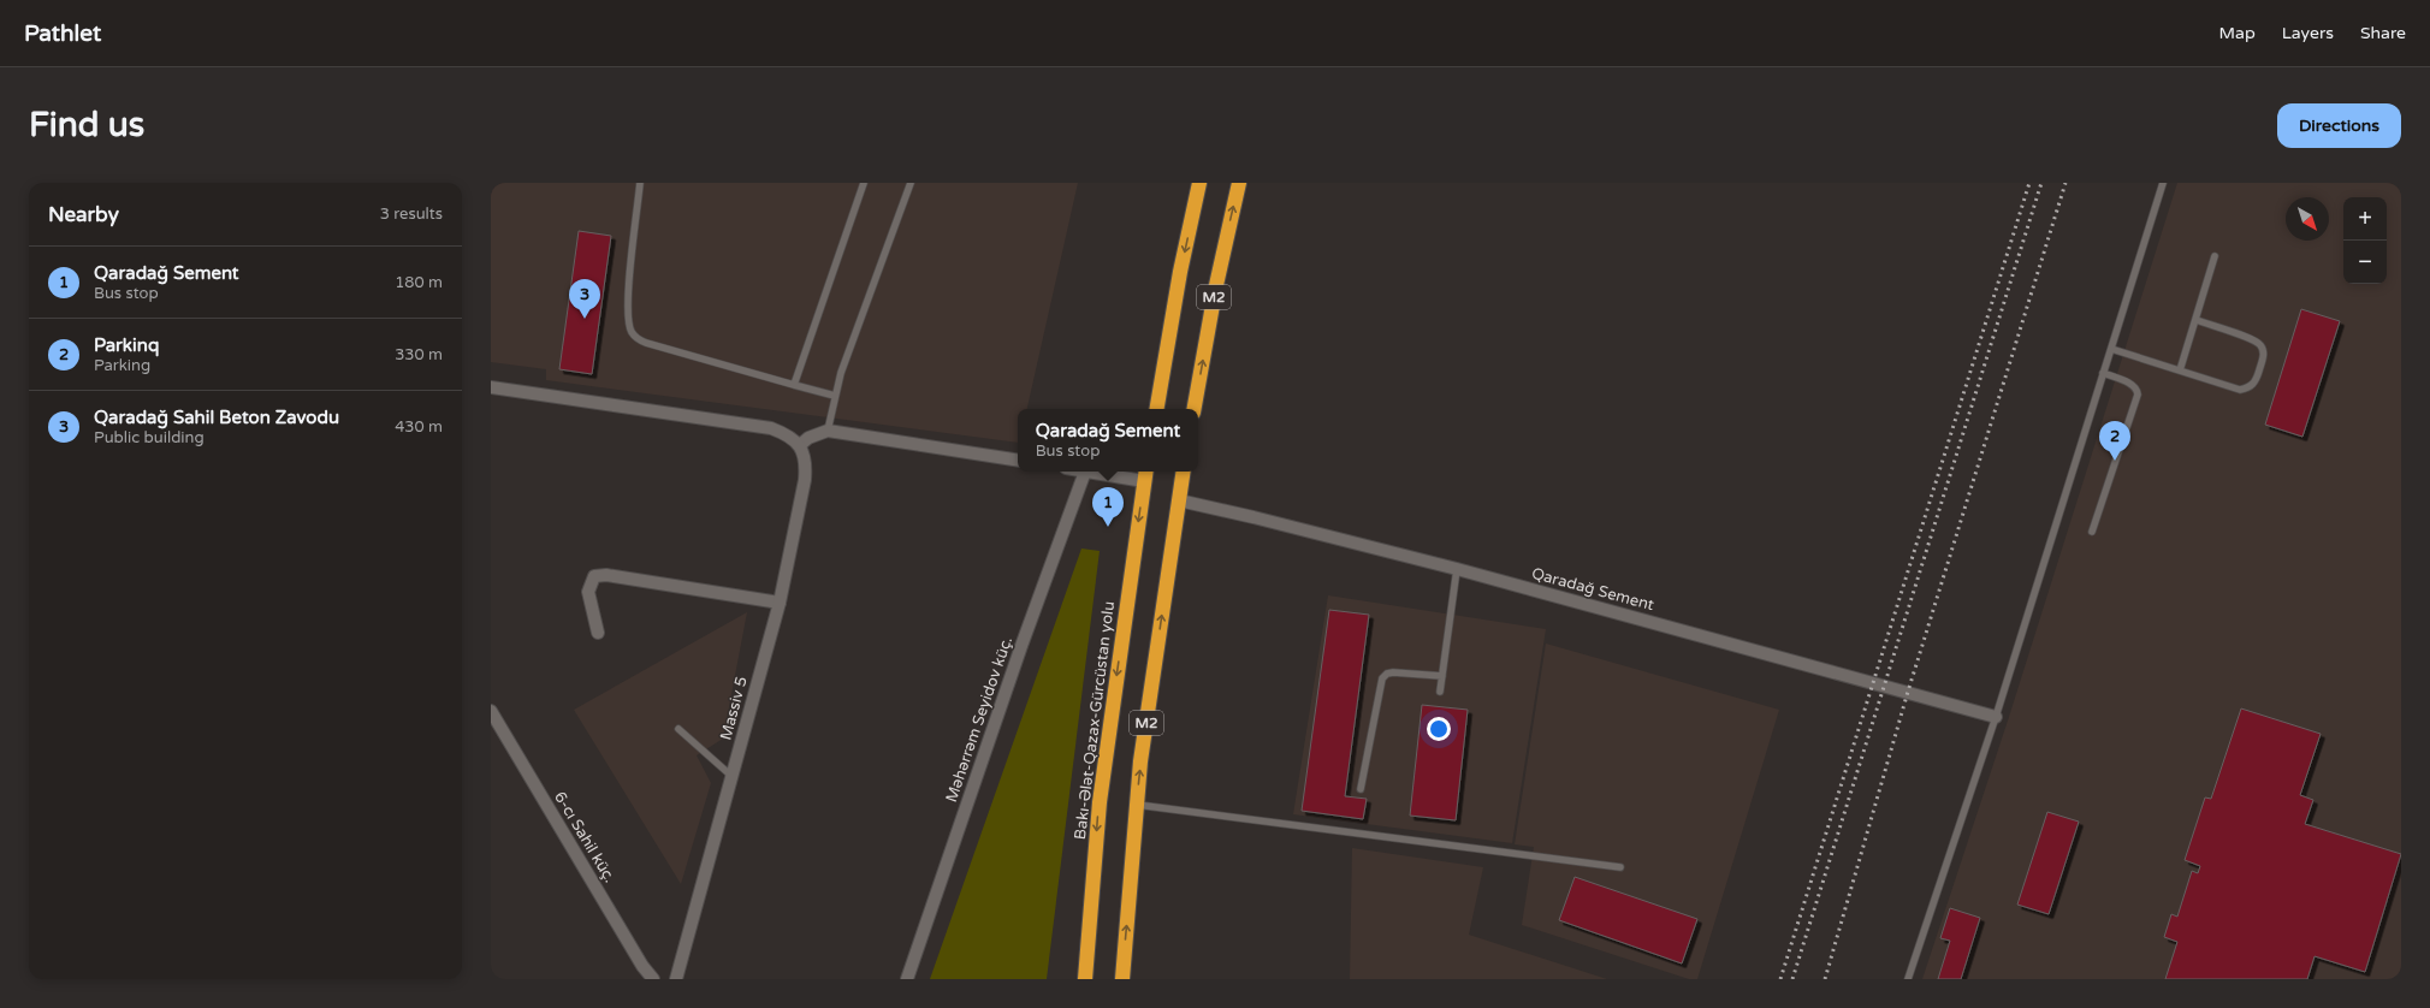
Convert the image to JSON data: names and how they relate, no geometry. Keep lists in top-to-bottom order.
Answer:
{
  "streets": {
    "highway": ["M2", "Bakı-Ələt-Qazax-Gürcüstan yolu"],
    "street": [
      "Qaradağ Sement",
      "Massiv 5",
      "Məhərrəm Seyidov küç.",
      "6-cı Sahil küç."
    ]
  },
  "crossings": [
    ["M2", "Qaradağ Sement"]
  ],
  "north": "bottom right",
  "page": {
    "header": "Pathlet",
    "nav": ["Map", "Layers", "Share"],
    "buttons": "Directions",
    "title": "Find us",
    "heading": ["Nearby", "3 results"],
    "map_buttons": ["+", "−"],
    "list": [
      {
        "mark": "1",
        "name": "Qaradağ Sement",
        "note": "Bus stop",
        "value": "180 m"
      },
      {
        "mark": "2",
        "name": "Parkinq",
        "note": "Parking",
        "value": "330 m"
      },
      {
        "mark": "3",
        "name": "Qaradağ Sahil Beton Zavodu",
        "note": "Public building",
        "value": "430 m"
      }
    ],
    "pins": ["3", "2", "1"],
    "popup": ["Qaradağ Sement", "Bus stop"]
  }
}
